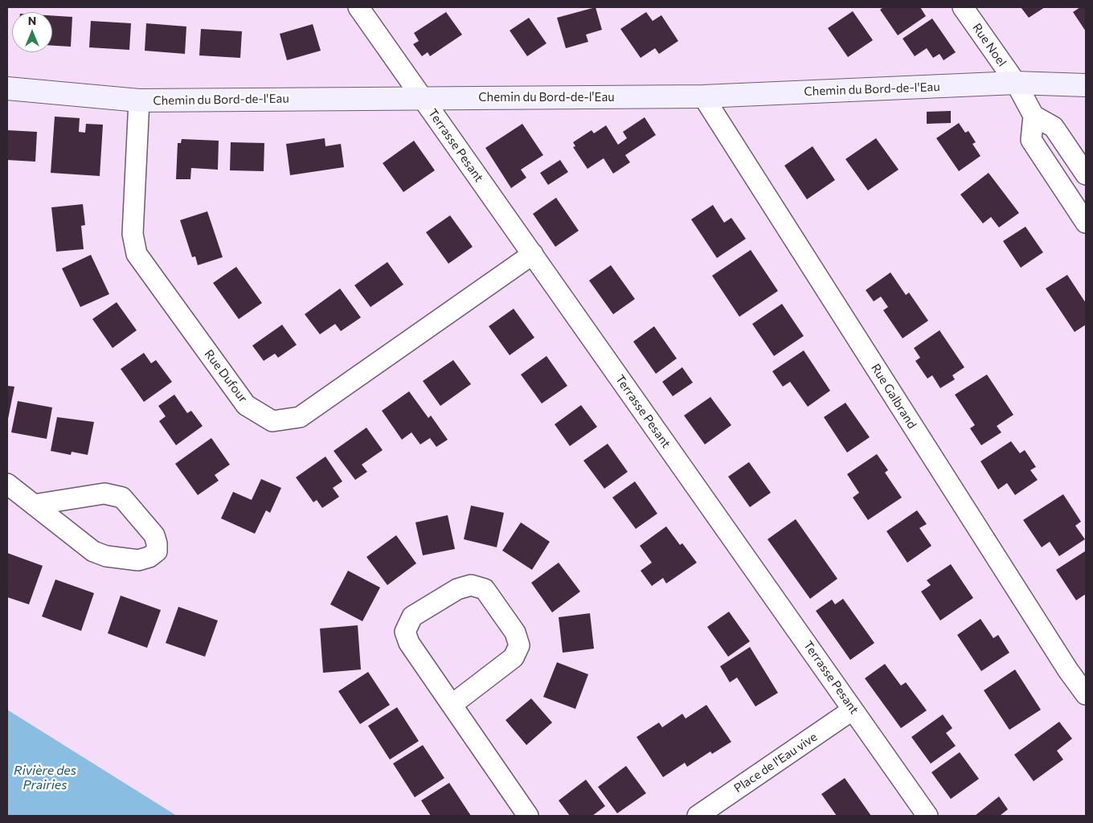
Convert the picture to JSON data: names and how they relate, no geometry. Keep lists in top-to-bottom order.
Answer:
{
  "streets": {
    "street": [
      "Rue Noel",
      "Chemin du Bord-de-l'Eau",
      "Terrasse Pesant",
      "Rue Dufour",
      "Rue Galbrand",
      "Place de l'Eau vive"
    ]
  },
  "crossings": [
    ["Rue Noel", "Chemin du Bord-de-l'Eau"],
    ["Chemin du Bord-de-l'Eau", "Terrasse Pesant"],
    ["Chemin du Bord-de-l'Eau", "Rue Dufour"],
    ["Chemin du Bord-de-l'Eau", "Rue Galbrand"],
    ["Terrasse Pesant", "Rue Dufour"],
    ["Terrasse Pesant", "Place de l'Eau vive"]
  ],
  "water": ["Rivière des Prairies"],
  "north": "top"
}
